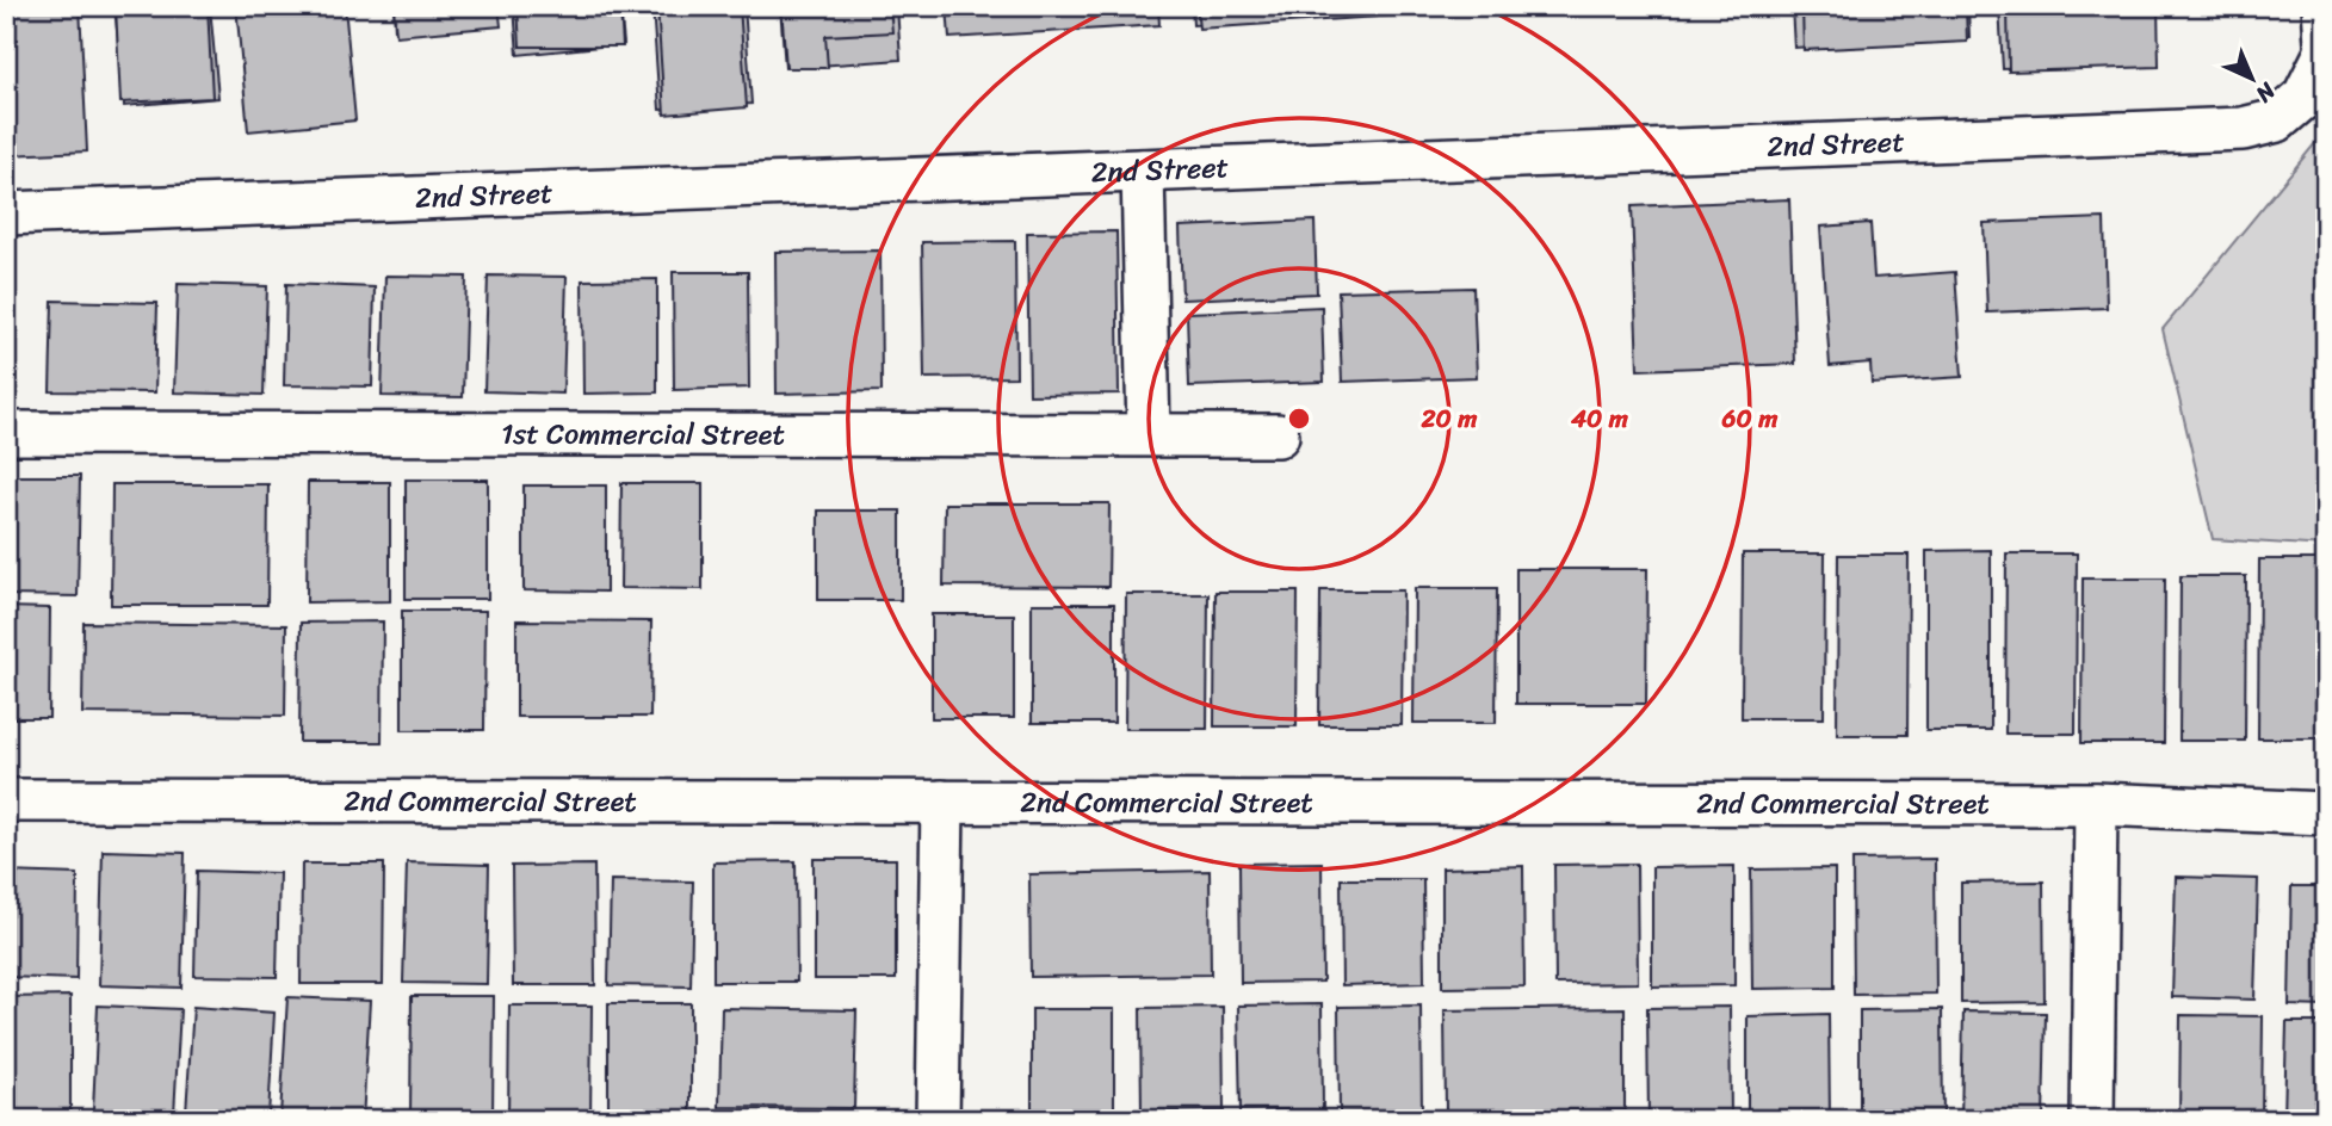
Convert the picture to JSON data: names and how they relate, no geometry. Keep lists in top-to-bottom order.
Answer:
{
  "streets": {
    "street": ["2nd Street", "1st Commercial Street", "2nd Commercial Street"]
  },
  "north": "bottom right",
  "rings": ["20 m", "40 m", "60 m"]
}
